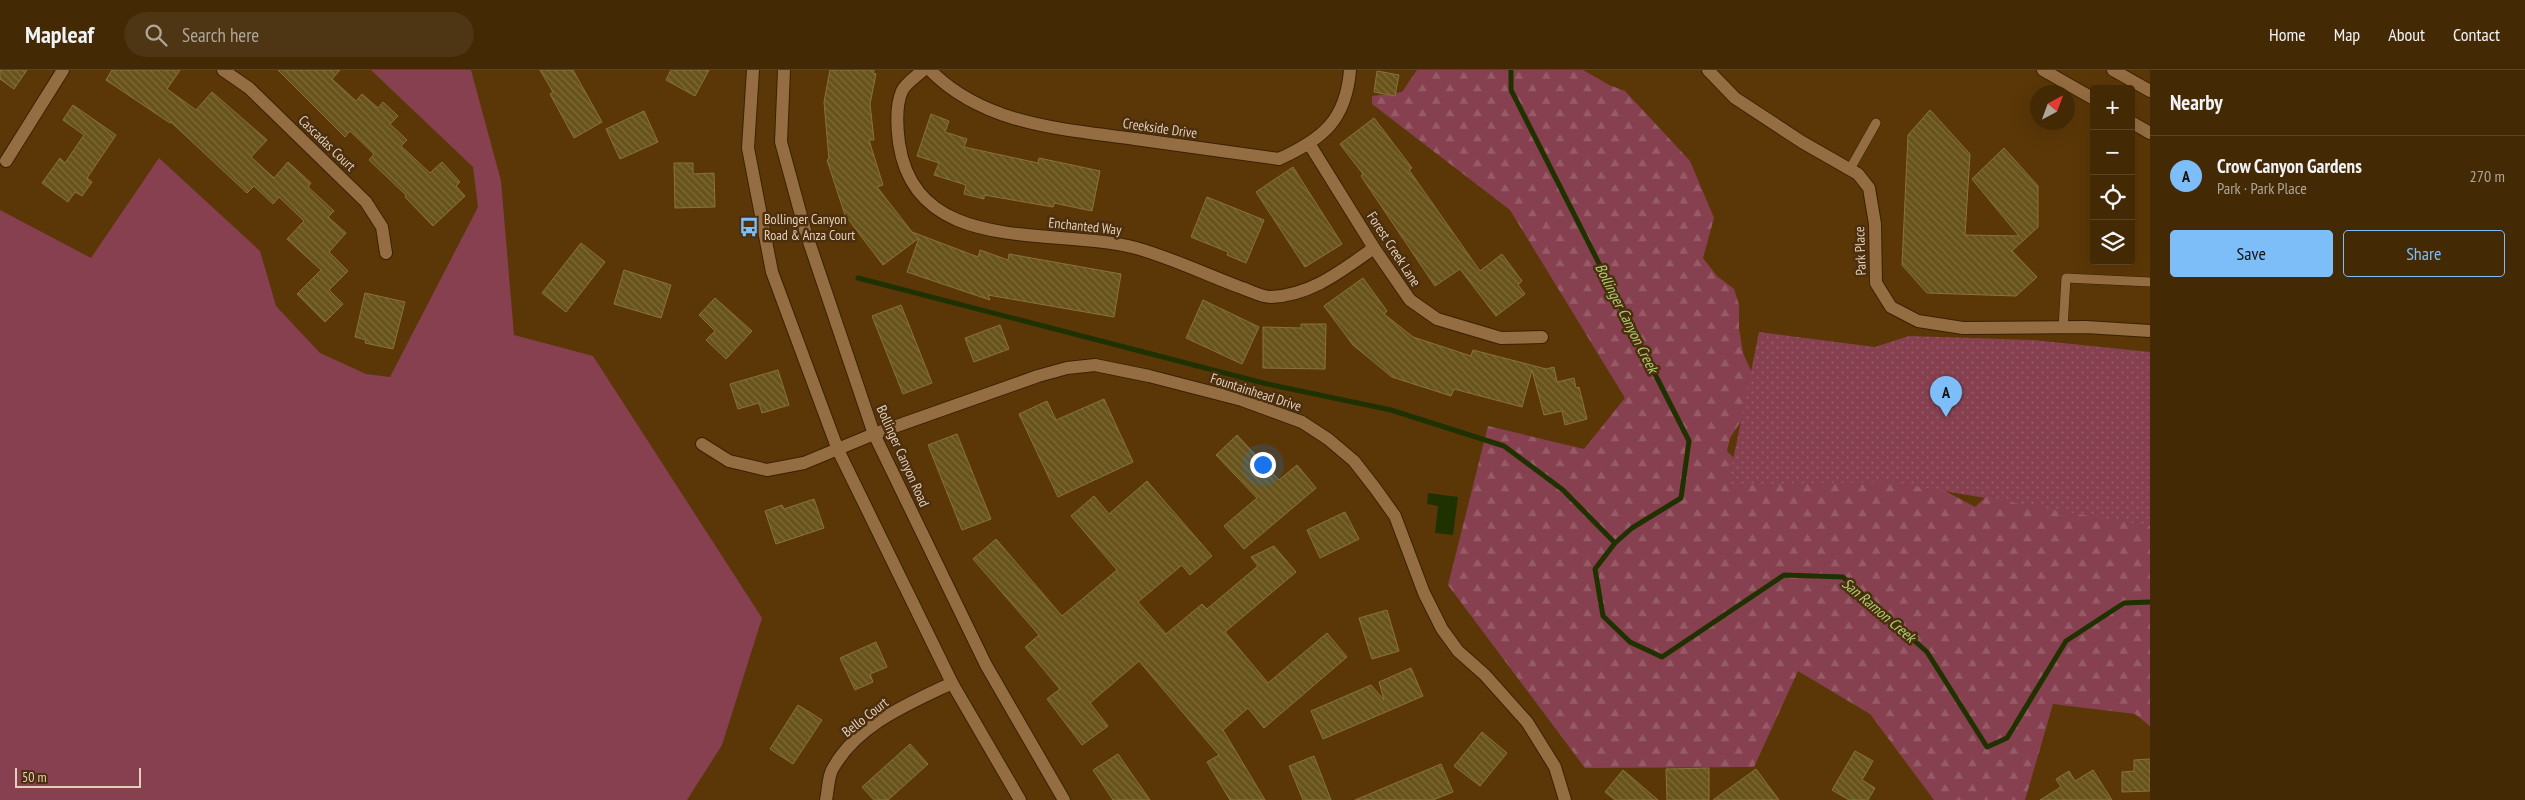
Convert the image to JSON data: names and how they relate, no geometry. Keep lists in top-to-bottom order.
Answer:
{
  "streets": {
    "street": [
      "Creekside Drive",
      "Cascadas Court",
      "Enchanted Way",
      "Forest Creek Lane",
      "Park Place",
      "Fountainhead Drive",
      "Bollinger Canyon Road",
      "Bello Court"
    ]
  },
  "crossings": [
    ["Creekside Drive", "Forest Creek Lane"],
    ["Enchanted Way", "Forest Creek Lane"],
    ["Fountainhead Drive", "Bollinger Canyon Road"]
  ],
  "water": ["Bollinger Canyon Creek", "San Ramon Creek"],
  "places": {
    "bus stop": ["Bollinger Canyon Road & Anza Court"]
  },
  "scale_bar": "50 m",
  "north": "top right",
  "page": {
    "header": "Mapleaf",
    "search": "Search here",
    "nav": [
      "Home",
      "Map",
      "About",
      "Contact"
    ],
    "heading": "Nearby",
    "map_buttons": ["+", "−"],
    "list": [
      {
        "mark": "A",
        "name": "Crow Canyon Gardens",
        "note": "Park · Park Place",
        "value": "270 m"
      }
    ],
    "buttons": ["Save", "Share"],
    "pins": "A",
    "scale": "50 m"
  }
}
